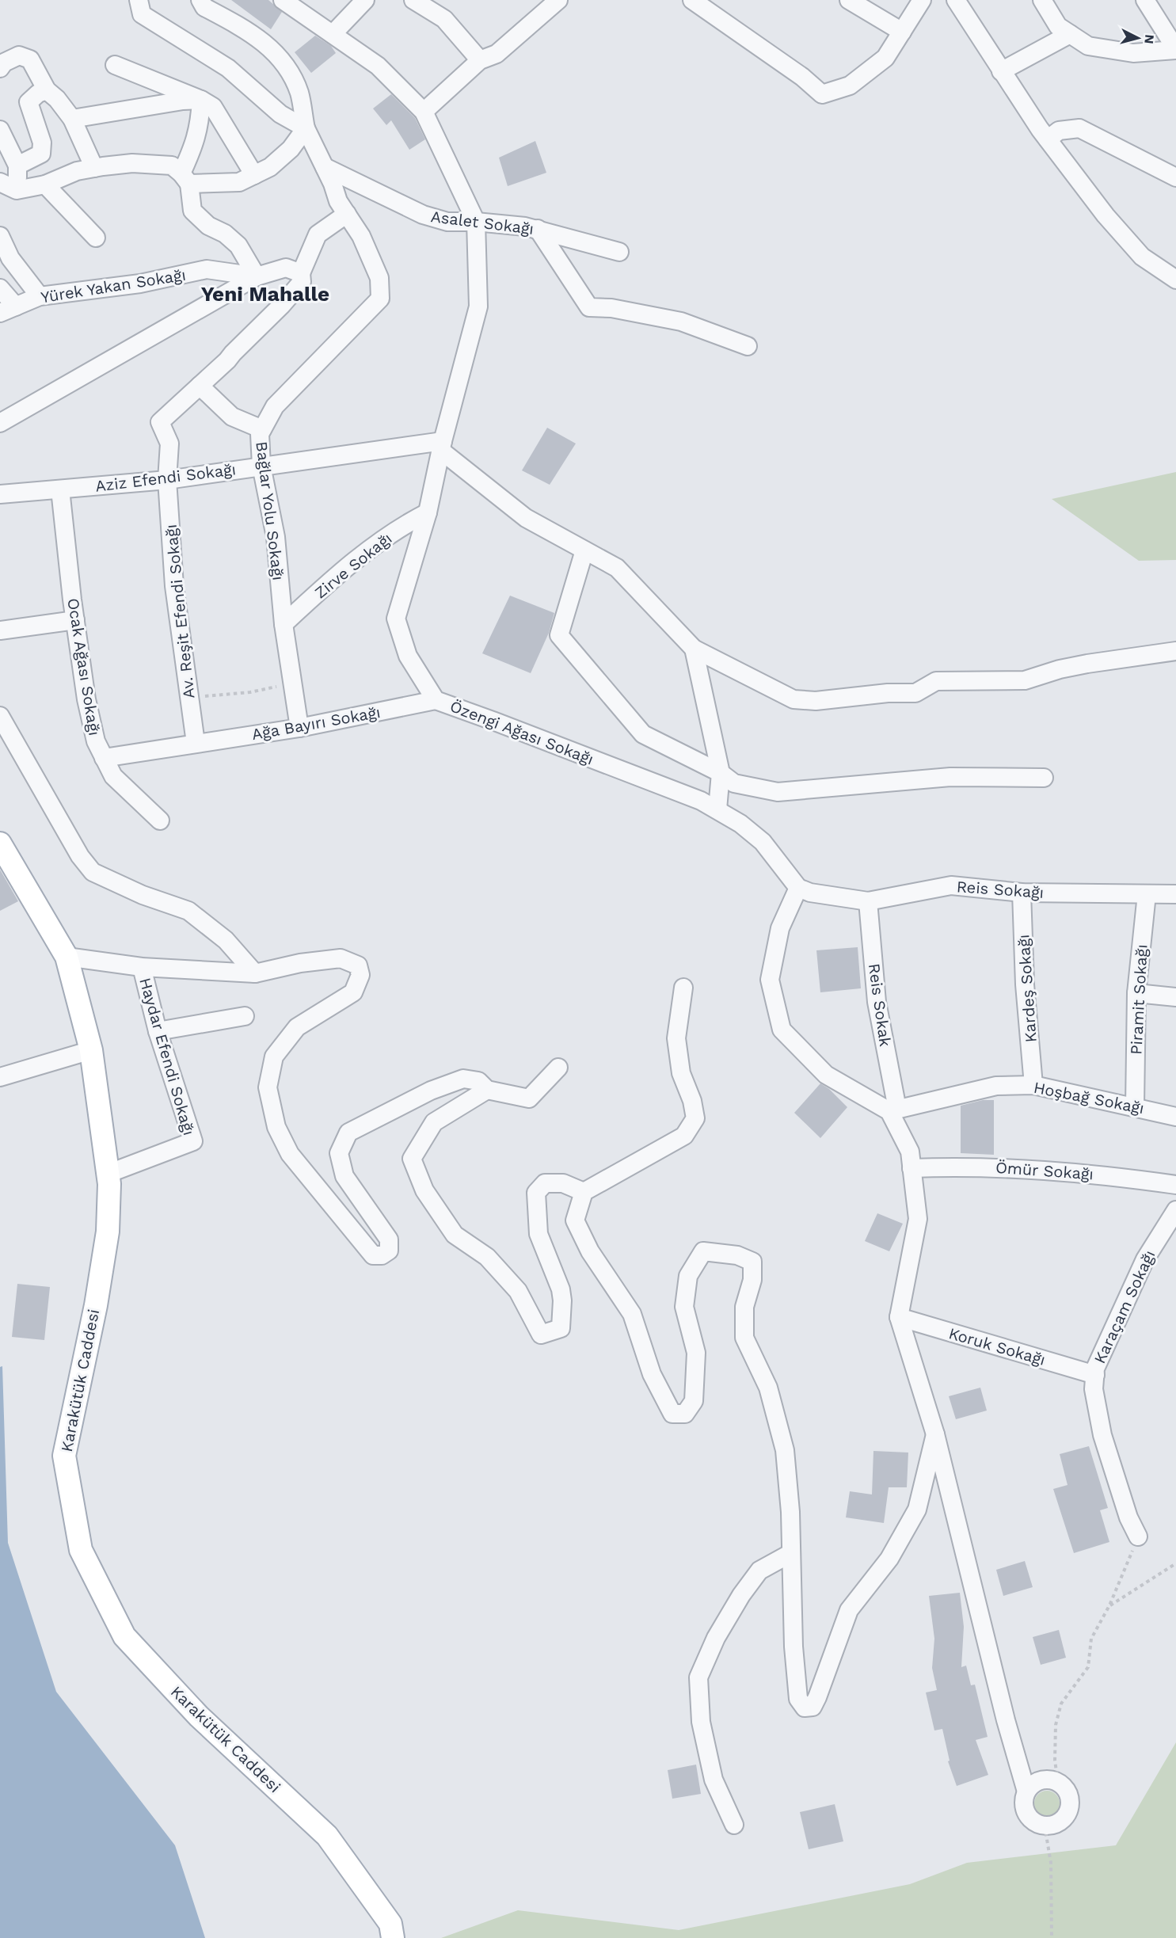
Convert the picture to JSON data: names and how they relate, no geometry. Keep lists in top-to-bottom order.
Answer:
{
  "streets": {
    "main road": ["Karakütük Caddesi"],
    "street": [
      "Asalet Sokağı",
      "Yürek Yakan Sokağı",
      "Aziz Efendi Sokağı",
      "Bağlar Yolu Sokağı",
      "Zirve Sokağı",
      "Av. Reşit Efendi Sokağı",
      "Ocak Ağası Sokağı",
      "Ağa Bayırı Sokağı",
      "Özengi Ağası Sokağı",
      "Reis Sokağı",
      "Kardeş Sokağı",
      "Piramit Sokağı",
      "Reis Sokak",
      "Haydar Efendi Sokağı",
      "Hoşbağ Sokağı",
      "Ömür Sokağı",
      "Karaçam Sokağı",
      "Koruk Sokağı"
    ]
  },
  "crossings": [
    ["Asalet Sokağı", "Bağlar Yolu Sokağı"],
    ["Asalet Sokağı", "Özengi Ağası Sokağı"],
    ["Aziz Efendi Sokağı", "Bağlar Yolu Sokağı"],
    ["Aziz Efendi Sokağı", "Av. Reşit Efendi Sokağı"],
    ["Aziz Efendi Sokağı", "Ocak Ağası Sokağı"],
    ["Aziz Efendi Sokağı", "Özengi Ağası Sokağı"],
    ["Bağlar Yolu Sokağı", "Zirve Sokağı"],
    ["Bağlar Yolu Sokağı", "Ağa Bayırı Sokağı"],
    ["Zirve Sokağı", "Özengi Ağası Sokağı"],
    ["Av. Reşit Efendi Sokağı", "Ağa Bayırı Sokağı"],
    ["Ocak Ağası Sokağı", "Ağa Bayırı Sokağı"],
    ["Ağa Bayırı Sokağı", "Özengi Ağası Sokağı"],
    ["Özengi Ağası Sokağı", "Reis Sokağı"],
    ["Reis Sokağı", "Kardeş Sokağı"],
    ["Reis Sokağı", "Piramit Sokağı"],
    ["Reis Sokağı", "Reis Sokak"],
    ["Kardeş Sokağı", "Hoşbağ Sokağı"],
    ["Piramit Sokağı", "Hoşbağ Sokağı"],
    ["Reis Sokak", "Hoşbağ Sokağı"],
    ["Reis Sokak", "Ömür Sokağı"],
    ["Reis Sokak", "Koruk Sokağı"],
    ["Haydar Efendi Sokağı", "Karakütük Caddesi"],
    ["Karaçam Sokağı", "Koruk Sokağı"]
  ],
  "districts": ["Yeni Mahalle"],
  "north": "right"
}
